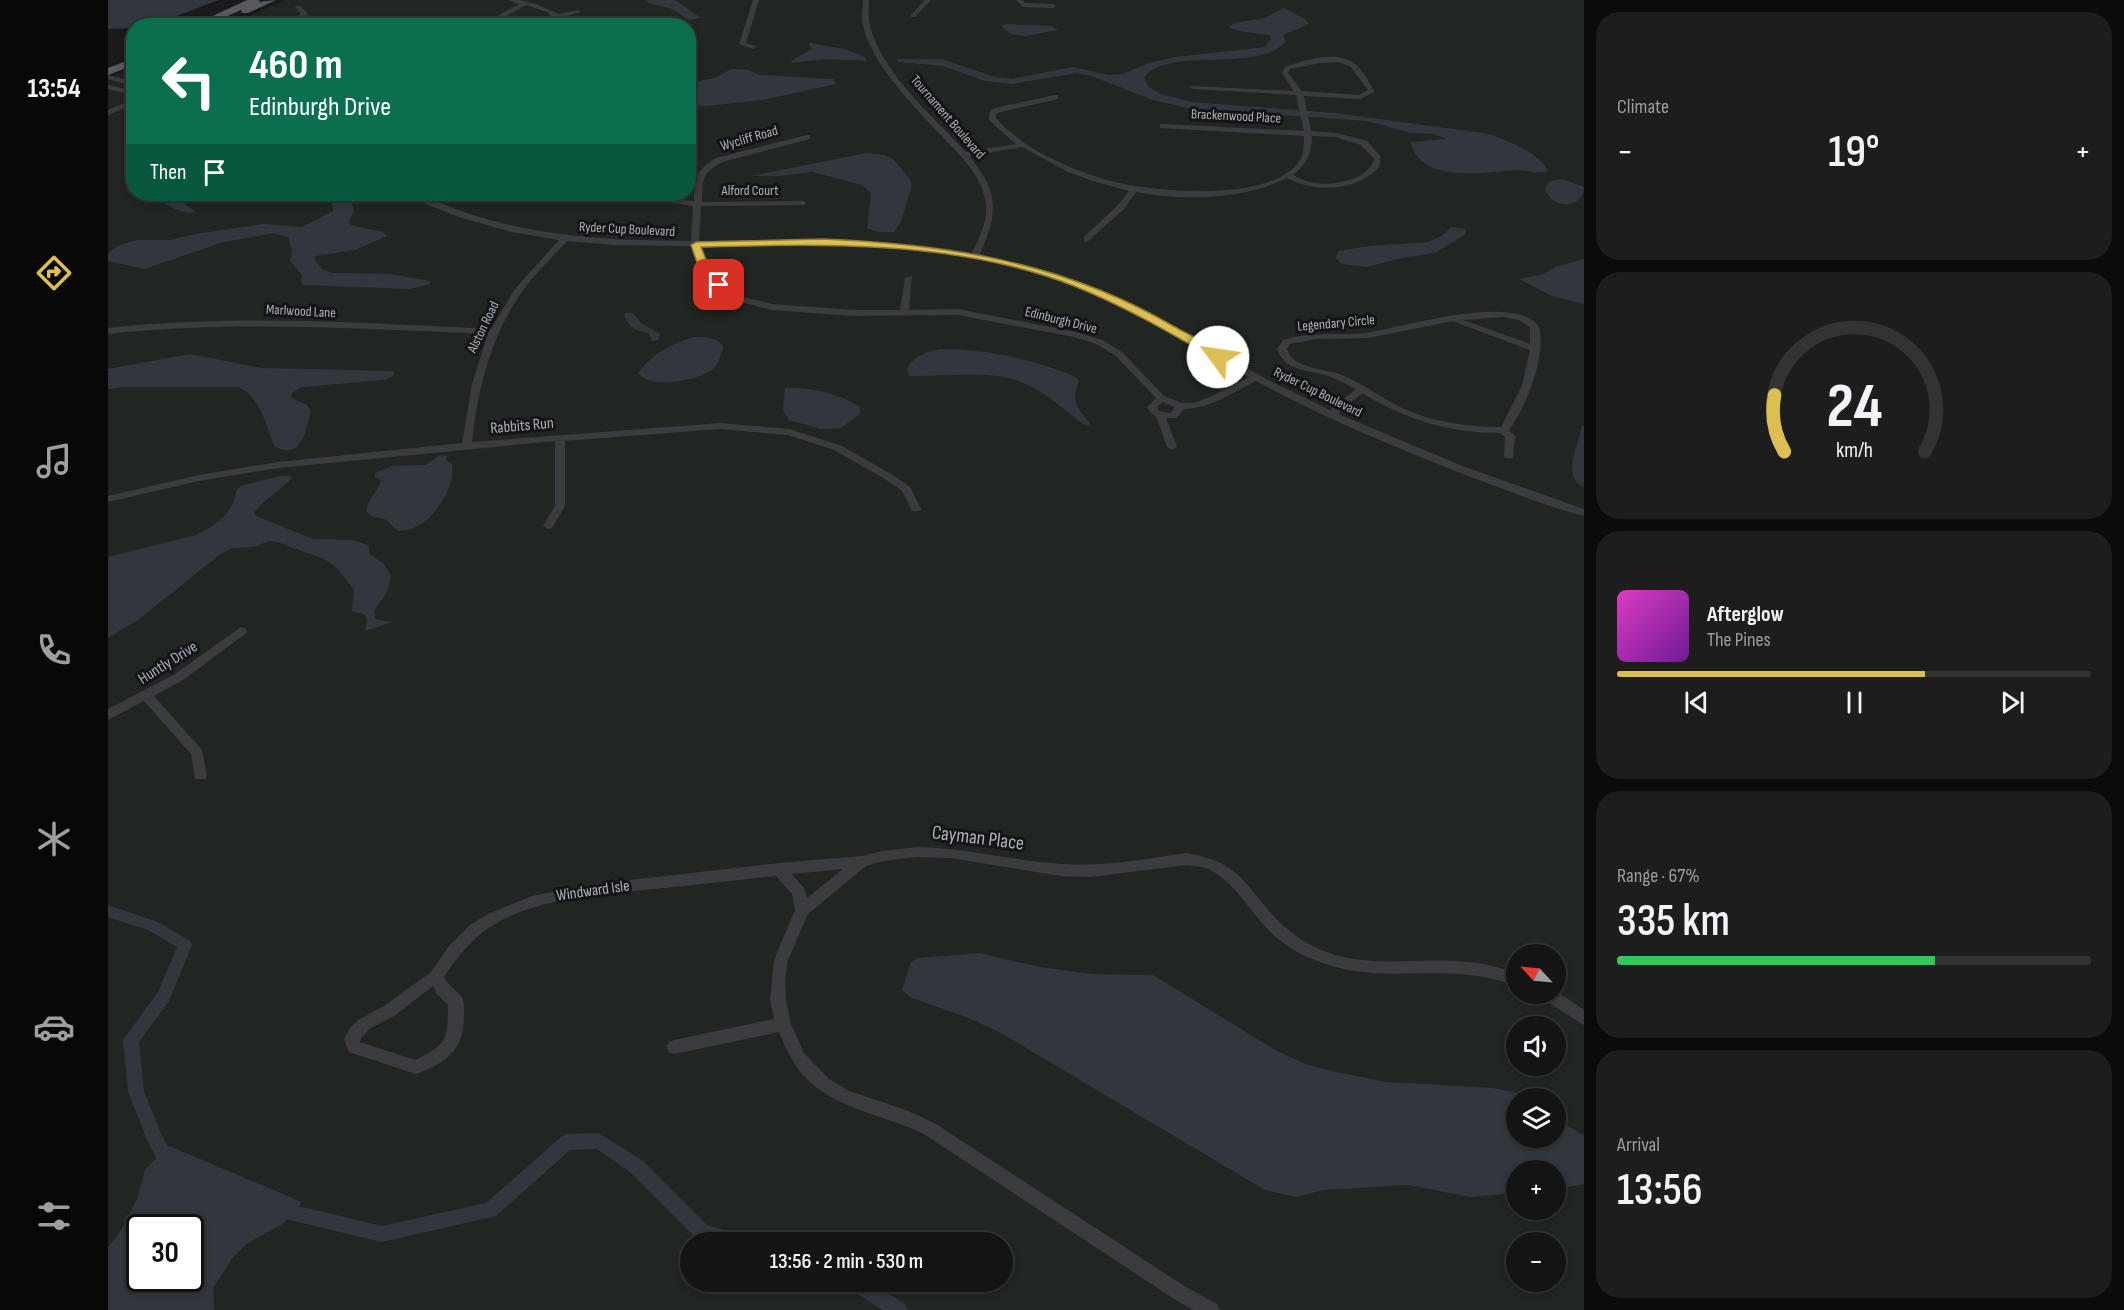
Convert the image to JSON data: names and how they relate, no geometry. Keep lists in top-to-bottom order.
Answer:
{
  "streets": {
    "street": [
      "Brackenwood Place",
      "Tournament Boulevard",
      "Wycliff Road",
      "Alford Court",
      "Ryder Cup Boulevard",
      "Marlwood Lane",
      "Edinburgh Drive",
      "Legendary Circle",
      "Alston Road",
      "Rabbits Run",
      "Huntly Drive",
      "Cayman Place",
      "Windward Isle"
    ]
  },
  "crossings": [
    ["Tournament Boulevard", "Ryder Cup Boulevard"],
    ["Wycliff Road", "Alford Court"],
    ["Wycliff Road", "Ryder Cup Boulevard"],
    ["Wycliff Road", "Edinburgh Drive"],
    ["Ryder Cup Boulevard", "Edinburgh Drive"],
    ["Ryder Cup Boulevard", "Alston Road"],
    ["Marlwood Lane", "Alston Road"],
    ["Alston Road", "Rabbits Run"],
    ["Cayman Place", "Windward Isle"]
  ],
  "north": "top left",
  "page": {
    "tabs": "13:54",
    "tile": [
      "Climate",
      ["Range · 67%", "335 km"],
      ["Arrival", "13:56"]
    ],
    "turn": ["460 m", "Edinburgh Drive"],
    "heat": ["−", "19°", "+"],
    "then": "Then",
    "song": ["Afterglow", "The Pines"],
    "map_buttons": ["+", "−"],
    "limit": "30",
    "trip": "13:56 · 2 min · 530 m",
    "gauge": ["24", "km/h"]
  }
}
